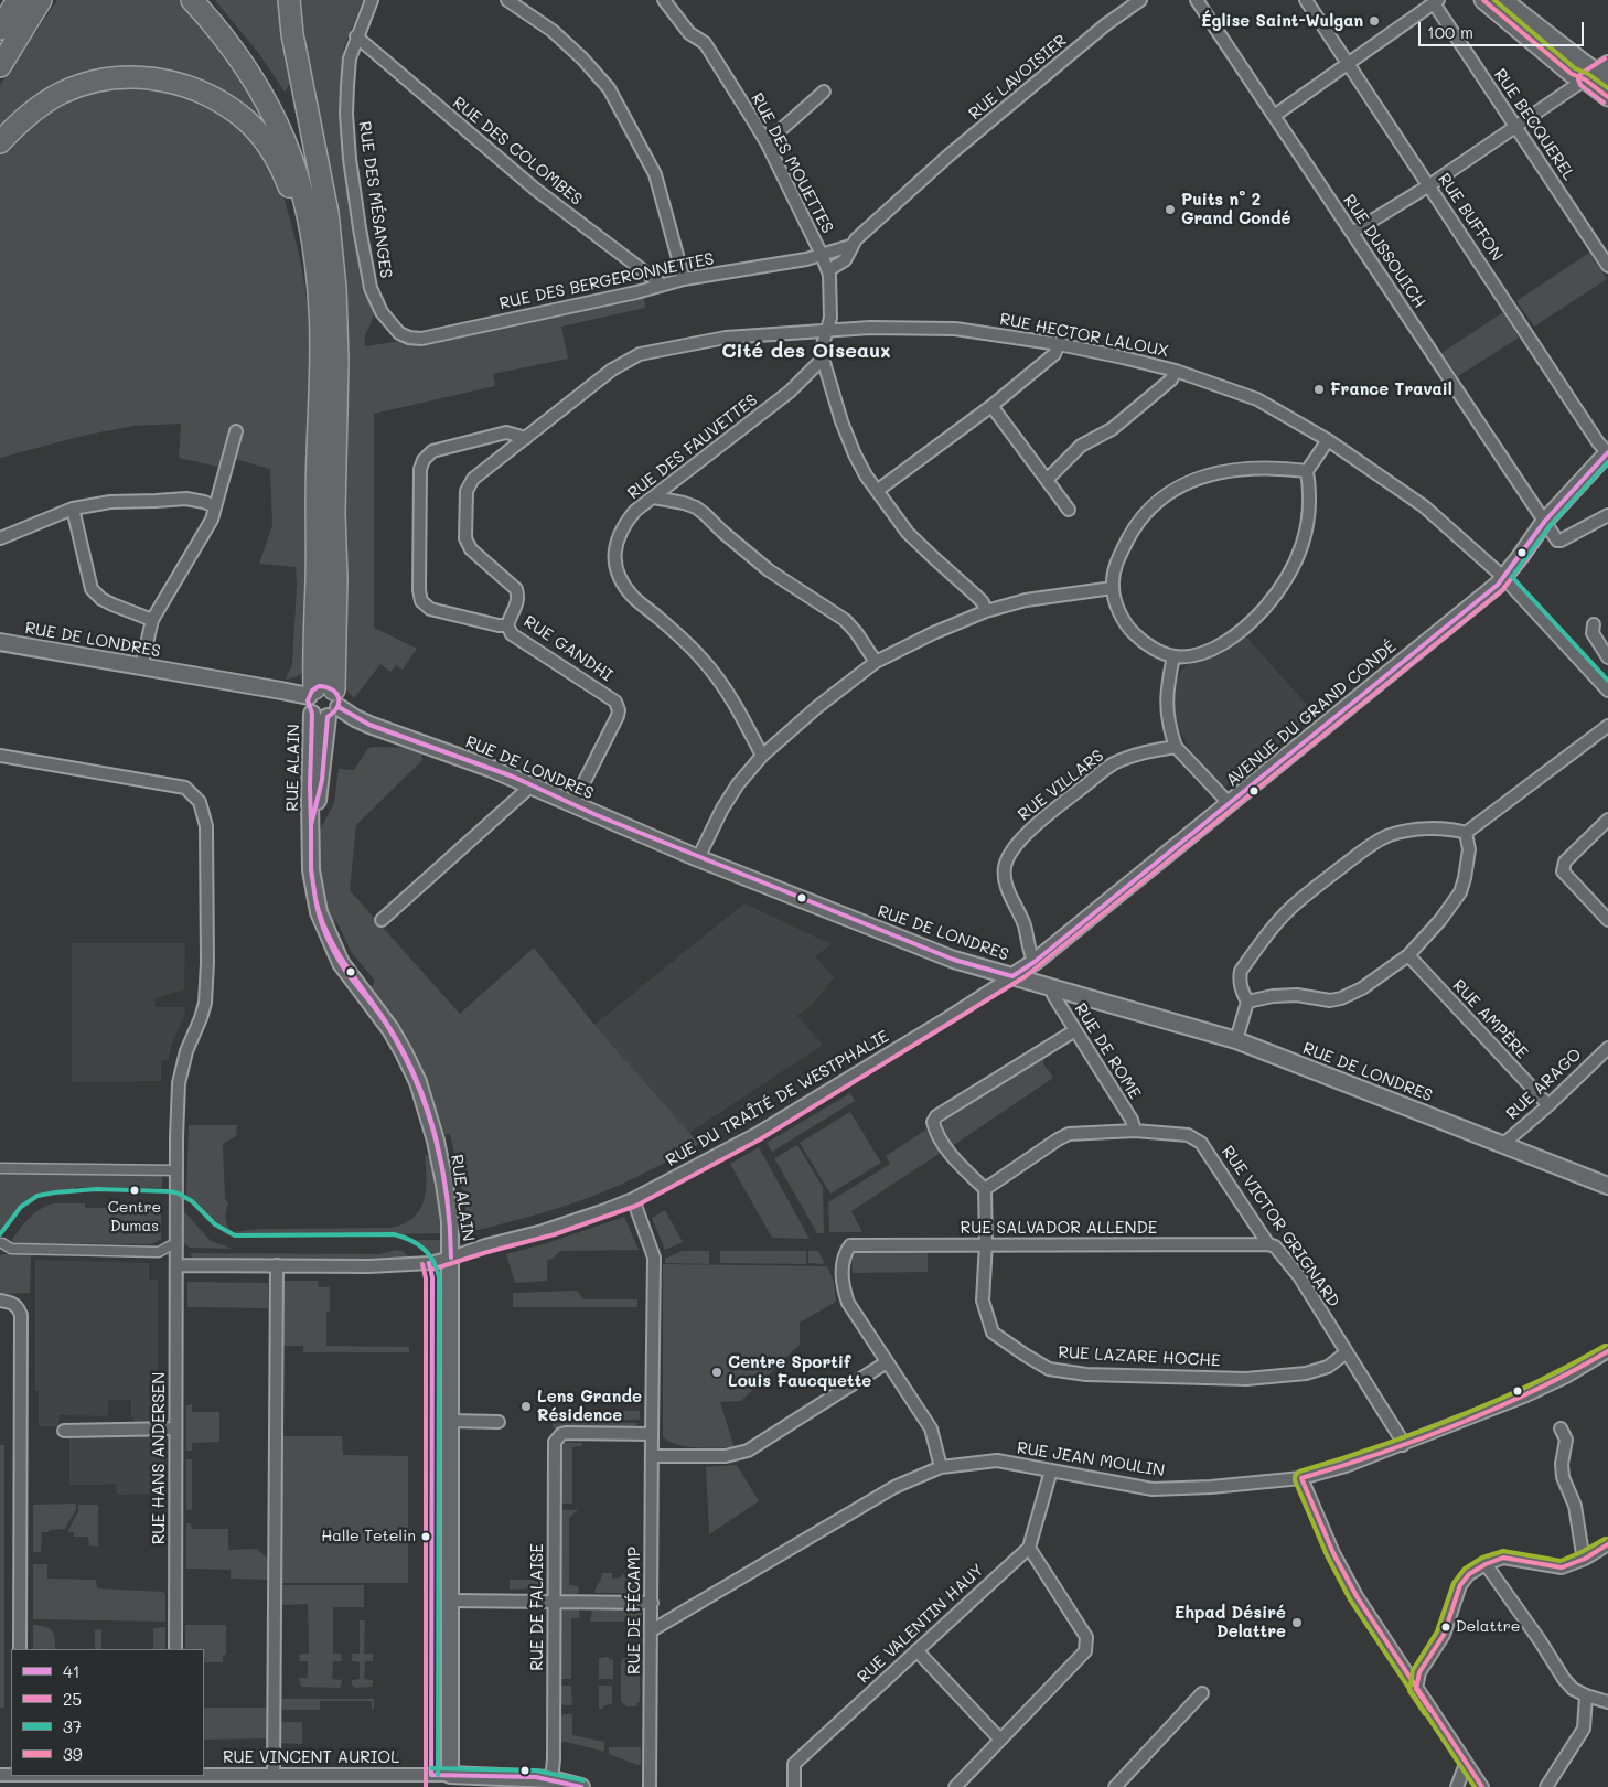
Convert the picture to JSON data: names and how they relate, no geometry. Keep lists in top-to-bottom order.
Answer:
{
  "streets": {
    "street": [
      "RUE LAVOISIER",
      "RUE BECQUEREL",
      "RUE DES COLOMBES",
      "RUE DES MOUETTES",
      "RUE DES MÉSANGES",
      "RUE BUFFON",
      "RUE DUSSOUICH",
      "RUE DES BERGERONNETTES",
      "RUE HECTOR LALOUX",
      "RUE DES FAUVETTES",
      "RUE DE LONDRES",
      "RUE GANDHI",
      "AVENUE DU GRAND CONDÉ",
      "RUE ALAIN",
      "RUE VILLARS",
      "RUE AMPÈRE",
      "RUE DE ROME",
      "RUE ARAGO",
      "RUE DU TRAÎTÉ DE WESTPHALIE",
      "RUE VICTOR GRIGNARD",
      "RUE SALVADOR ALLENDE",
      "RUE LAZARE HOCHE",
      "RUE HANS ANDERSEN",
      "RUE JEAN MOULIN",
      "RUE DE FALAISE",
      "RUE DE FÉCAMP",
      "RUE VALENTIN HAUY",
      "RUE VINCENT AURIOL"
    ]
  },
  "crossings": [
    ["RUE LAVOISIER", "RUE DES MOUETTES"],
    ["RUE LAVOISIER", "RUE DES BERGERONNETTES"],
    ["RUE DES COLOMBES", "RUE DES MÉSANGES"],
    ["RUE DES COLOMBES", "RUE DES BERGERONNETTES"],
    ["RUE DES MOUETTES", "RUE DES BERGERONNETTES"],
    ["RUE DES MOUETTES", "RUE HECTOR LALOUX"],
    ["RUE DES MOUETTES", "RUE DES FAUVETTES"],
    ["RUE DES MÉSANGES", "RUE DES BERGERONNETTES"],
    ["RUE BUFFON", "AVENUE DU GRAND CONDÉ"],
    ["RUE DUSSOUICH", "AVENUE DU GRAND CONDÉ"],
    ["RUE HECTOR LALOUX", "RUE GANDHI"],
    ["RUE HECTOR LALOUX", "AVENUE DU GRAND CONDÉ"],
    ["RUE DE LONDRES", "RUE GANDHI"],
    ["RUE DE LONDRES", "AVENUE DU GRAND CONDÉ"],
    ["RUE DE LONDRES", "RUE ALAIN"],
    ["RUE DE LONDRES", "RUE DE ROME"],
    ["RUE DE LONDRES", "RUE ARAGO"],
    ["RUE DE LONDRES", "RUE DU TRAÎTÉ DE WESTPHALIE"],
    ["AVENUE DU GRAND CONDÉ", "RUE VILLARS"],
    ["AVENUE DU GRAND CONDÉ", "RUE DU TRAÎTÉ DE WESTPHALIE"],
    ["RUE ALAIN", "RUE DU TRAÎTÉ DE WESTPHALIE"],
    ["RUE ALAIN", "RUE VINCENT AURIOL"],
    ["RUE AMPÈRE", "RUE ARAGO"],
    ["RUE DE ROME", "RUE VICTOR GRIGNARD"],
    ["RUE DU TRAÎTÉ DE WESTPHALIE", "RUE DE FÉCAMP"],
    ["RUE VICTOR GRIGNARD", "RUE SALVADOR ALLENDE"],
    ["RUE VICTOR GRIGNARD", "RUE LAZARE HOCHE"],
    ["RUE VICTOR GRIGNARD", "RUE JEAN MOULIN"],
    ["RUE SALVADOR ALLENDE", "RUE LAZARE HOCHE"],
    ["RUE JEAN MOULIN", "RUE DE FÉCAMP"],
    ["RUE DE FALAISE", "RUE DE FÉCAMP"],
    ["RUE DE FALAISE", "RUE VINCENT AURIOL"]
  ],
  "districts": ["Cité des Oiseaux"],
  "places": [
    "Église Saint-Wulgan",
    "Puits n° 2 Grand Condé",
    "France Travail",
    "Centre Dumas",
    "Centre Sportif Louis Faucquette",
    "Lens Grande Résidence",
    "Halle Tetelin",
    "Ehpad Désiré Delattre",
    "Delattre"
  ],
  "lines": [
    "transit line 39",
    "transit line 25",
    "transit line 41",
    "transit line 37"
  ],
  "legend": [
    "41",
    "25",
    "37",
    "39"
  ],
  "scale_bar": "100 m"
}
